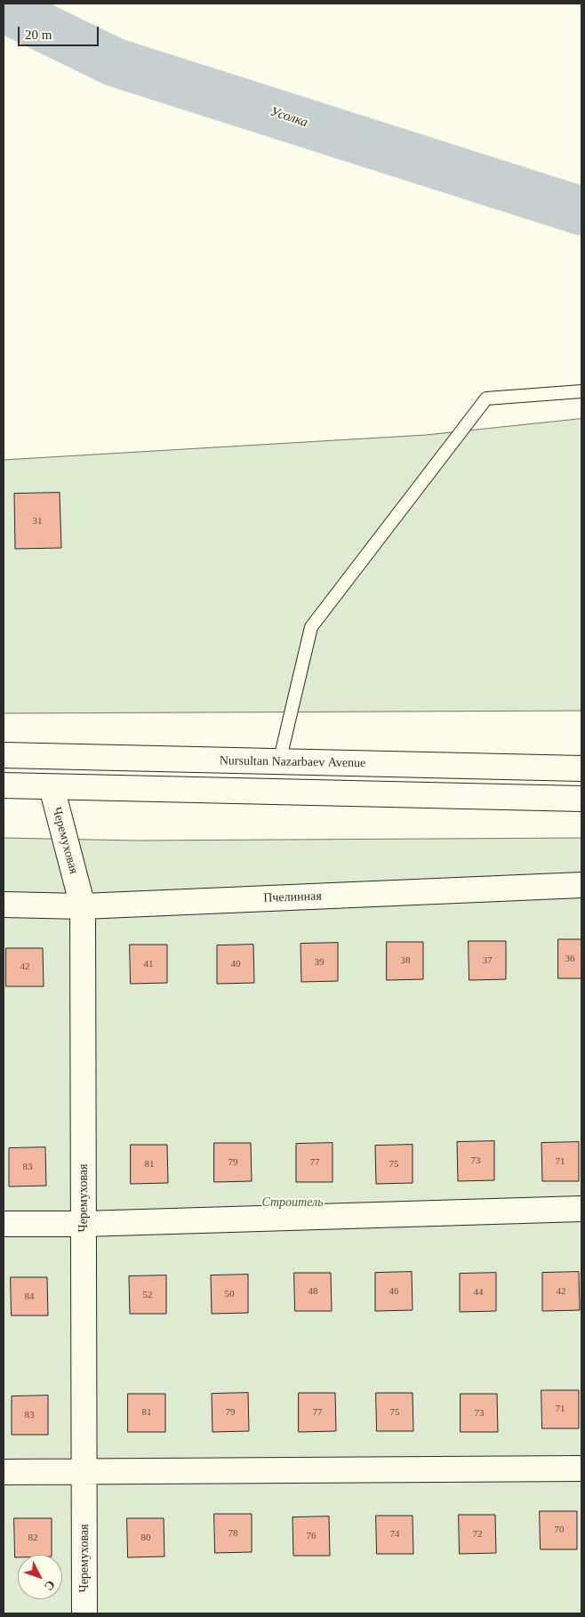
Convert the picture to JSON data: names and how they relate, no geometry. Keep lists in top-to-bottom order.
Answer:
{
  "streets": {
    "street": ["Nursultan Nazarbaev Avenue", "Черемуховая", "Пчелинная"]
  },
  "crossings": [
    ["Черемуховая", "Пчелинная"]
  ],
  "water": ["Усолка"],
  "parks": ["Строитель"],
  "house_numbers": [
    "31",
    "36",
    "38",
    "37",
    "39",
    "41",
    "40",
    "42",
    "73",
    "71",
    "79",
    "77",
    "81",
    "75",
    "83",
    "48",
    "46",
    "42",
    "44",
    "50",
    "52",
    "84",
    "71",
    "81",
    "79",
    "77",
    "75",
    "73",
    "83",
    "70",
    "78",
    "74",
    "72",
    "76",
    "82",
    "80"
  ],
  "scale_bar": "20 m",
  "north": "bottom right"
}
